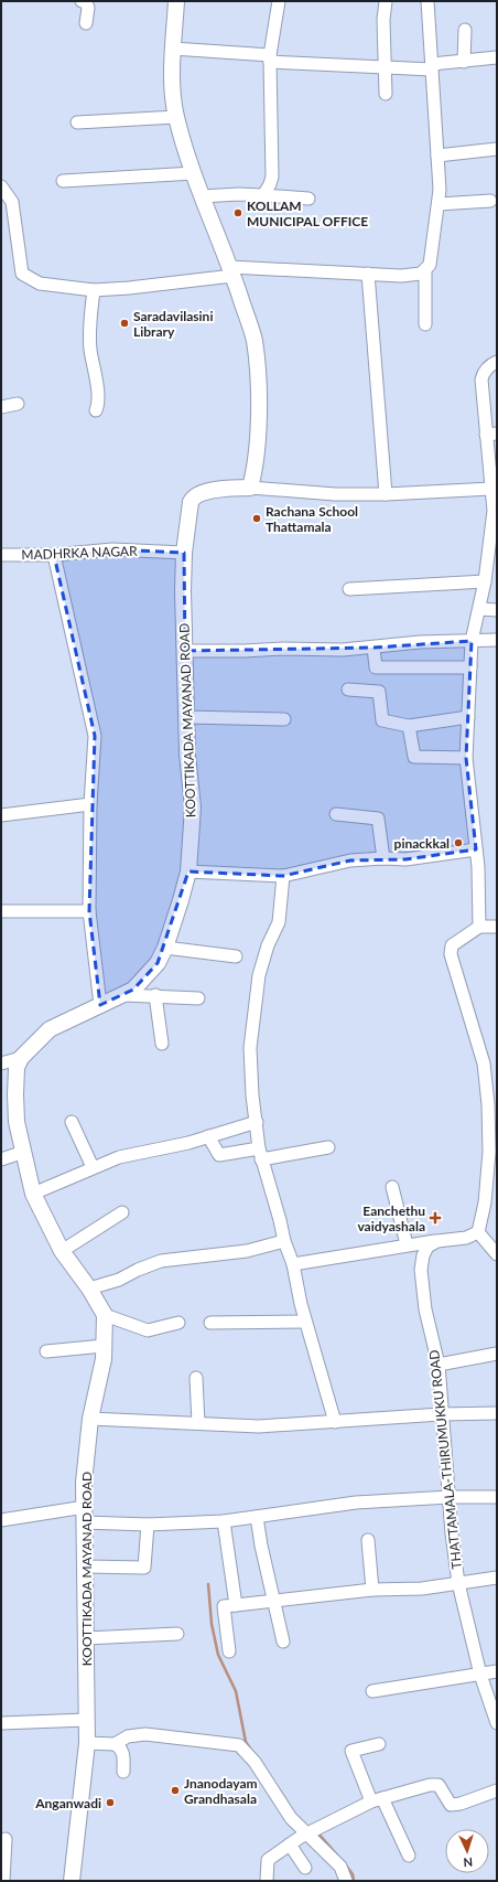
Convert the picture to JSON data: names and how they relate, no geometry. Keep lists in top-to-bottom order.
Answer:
{
  "streets": {
    "main road": ["KOOTTIKADA MAYANAD ROAD"],
    "street": ["MADHRKA NAGAR", "THATTAMALA-THIRUMUKKU ROAD"]
  },
  "crossings": [
    ["MADHRKA NAGAR", "KOOTTIKADA MAYANAD ROAD"]
  ],
  "places": {
    "other": [
      "KOLLAM MUNICIPAL OFFICE",
      "Saradavilasini Library",
      "Rachana School Thattamala",
      "pinackkal",
      "Jnanodayam Grandhasala",
      "Anganwadi"
    ],
    "health": ["Eanchethu vaidyashala"]
  },
  "north": "bottom"
}
